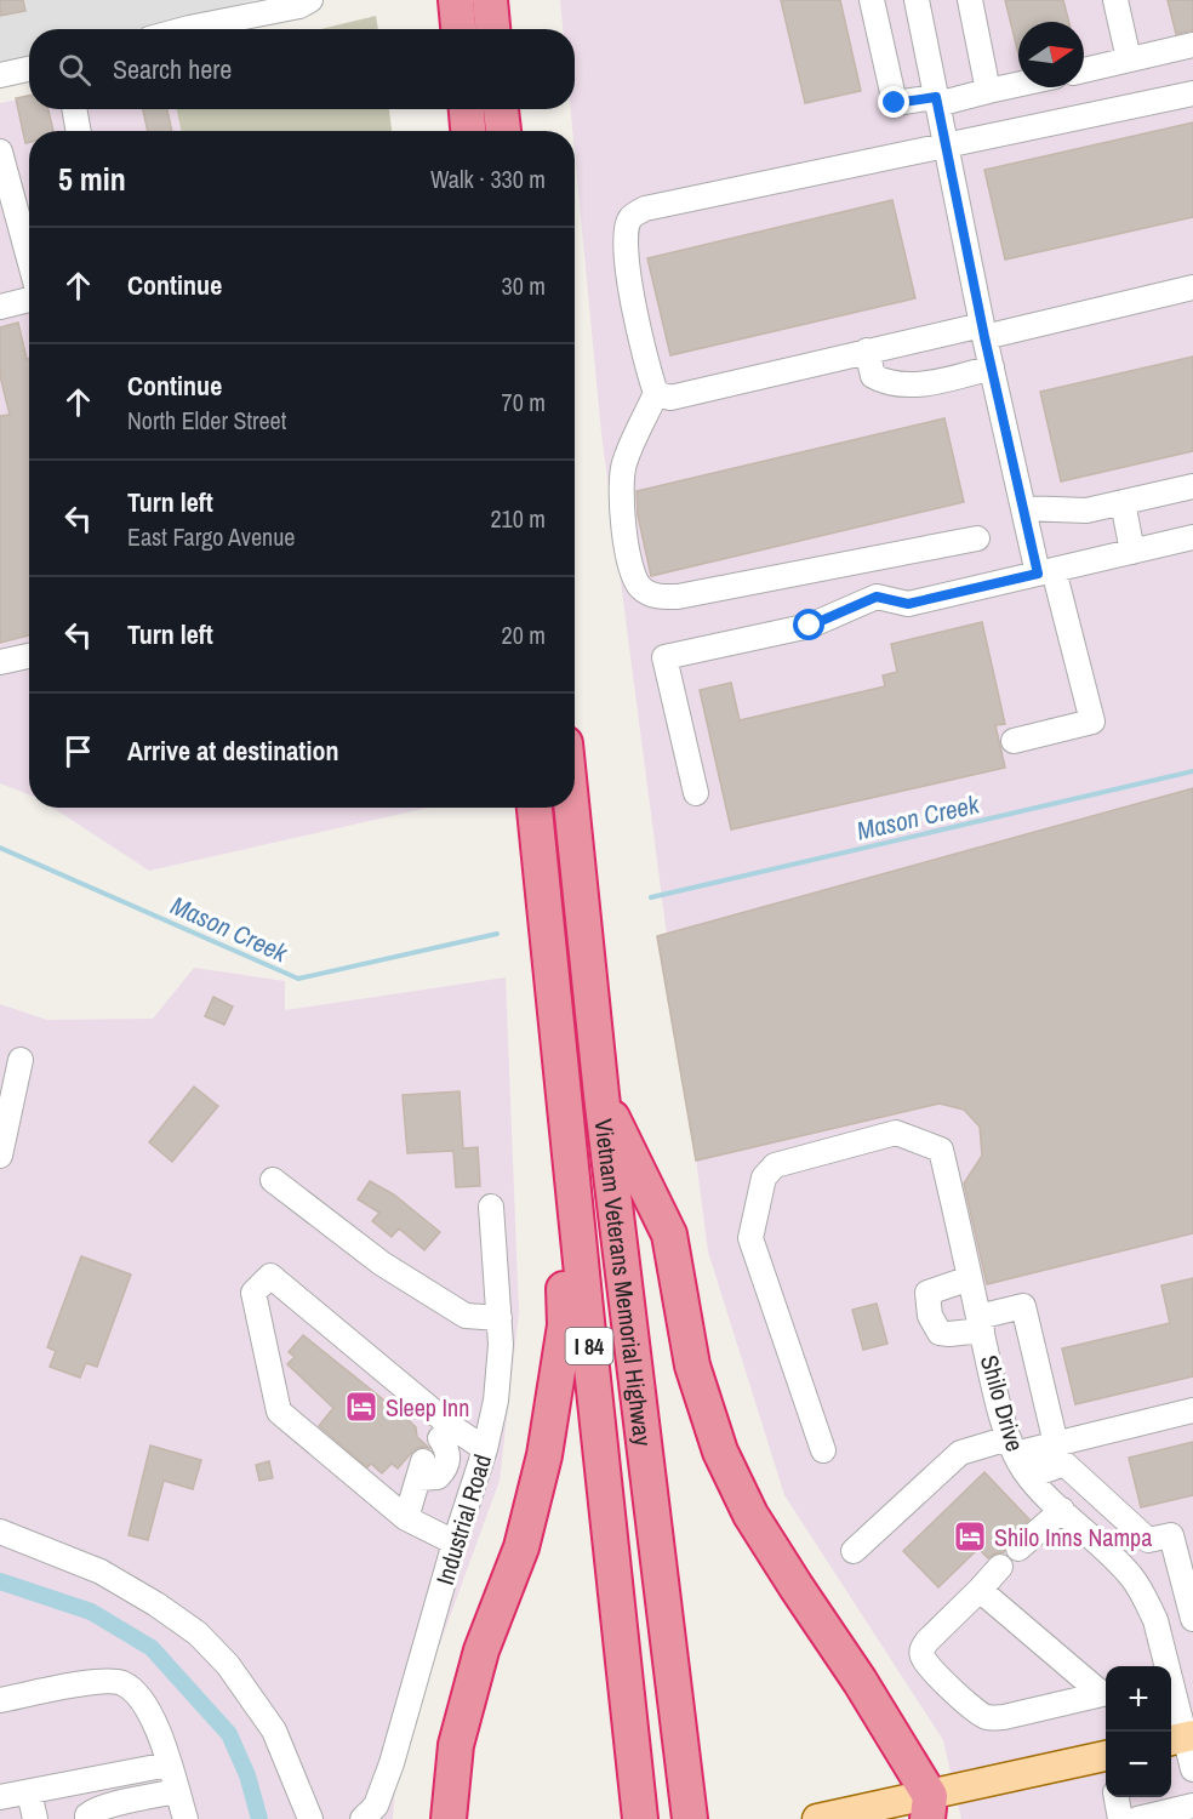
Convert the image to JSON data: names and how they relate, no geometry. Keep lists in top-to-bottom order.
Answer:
{
  "streets": {
    "highway": ["Vietnam Veterans Memorial Highway", "I 84"],
    "street": ["Shilo Drive", "Industrial Road"]
  },
  "water": ["Mason Creek"],
  "places": {
    "hotel": ["Sleep Inn", "Shilo Inns Nampa"]
  },
  "north": "right",
  "page": {
    "search": "Search here",
    "heading": ["5 min", "Walk · 330 m"],
    "list": [
      ["Continue", "30 m"],
      ["Continue", "North Elder Street", "70 m"],
      ["Turn left", "East Fargo Avenue", "210 m"],
      ["Turn left", "20 m"],
      "Arrive at destination"
    ],
    "map_buttons": ["+", "−"]
  }
}
